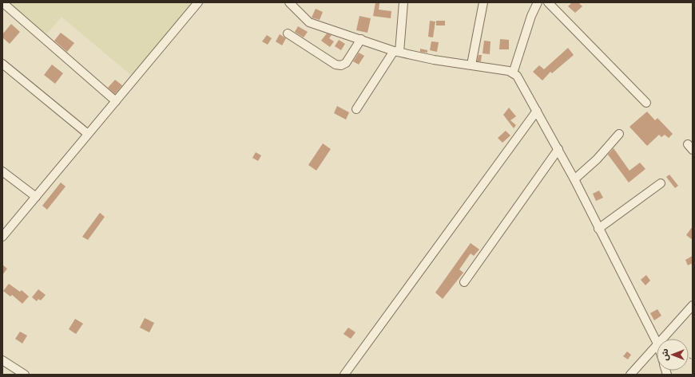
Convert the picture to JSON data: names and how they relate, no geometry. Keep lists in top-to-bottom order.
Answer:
{
  "north": "left"
}
